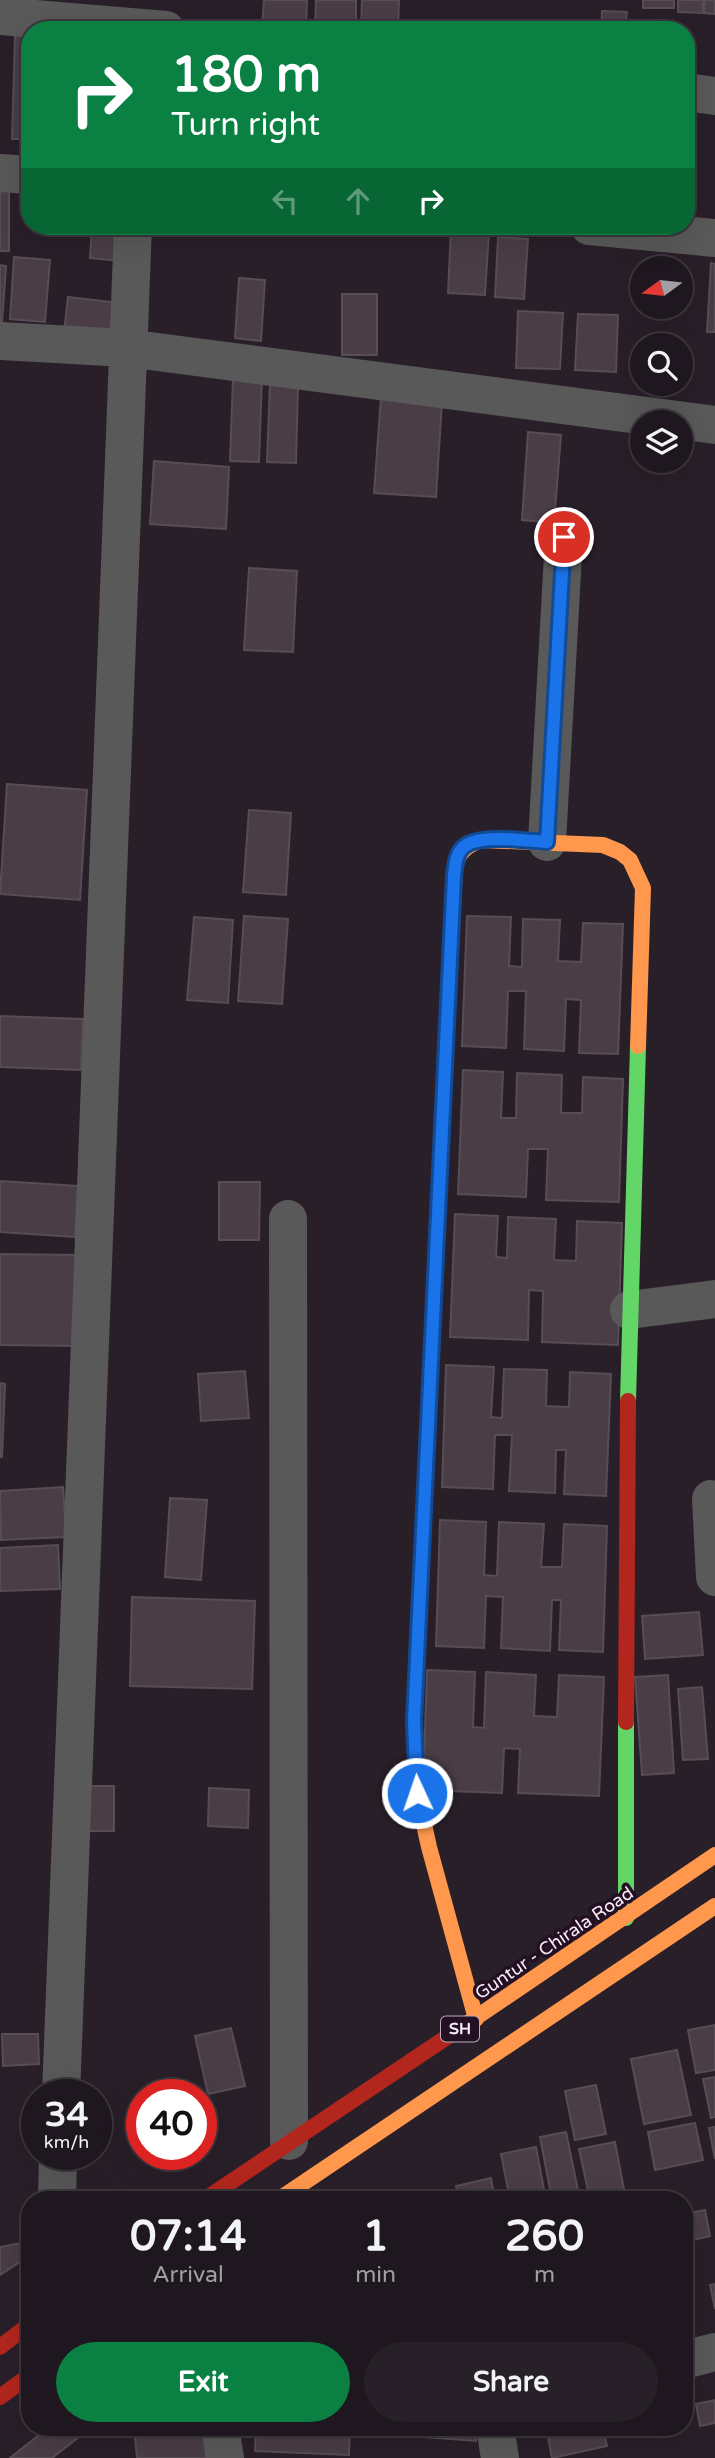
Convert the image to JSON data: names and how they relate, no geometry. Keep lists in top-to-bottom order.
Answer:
{
  "streets": {
    "street": ["Guntur - Chirala Road", "SH"]
  },
  "north": "left",
  "page": {
    "turn": ["180 m", "Turn right"],
    "speed": "34 km/h",
    "limit": "40",
    "eta": [
      "07:14",
      "Arrival",
      "1",
      "min",
      "260",
      "m"
    ],
    "buttons": ["Exit", "Share"]
  }
}
